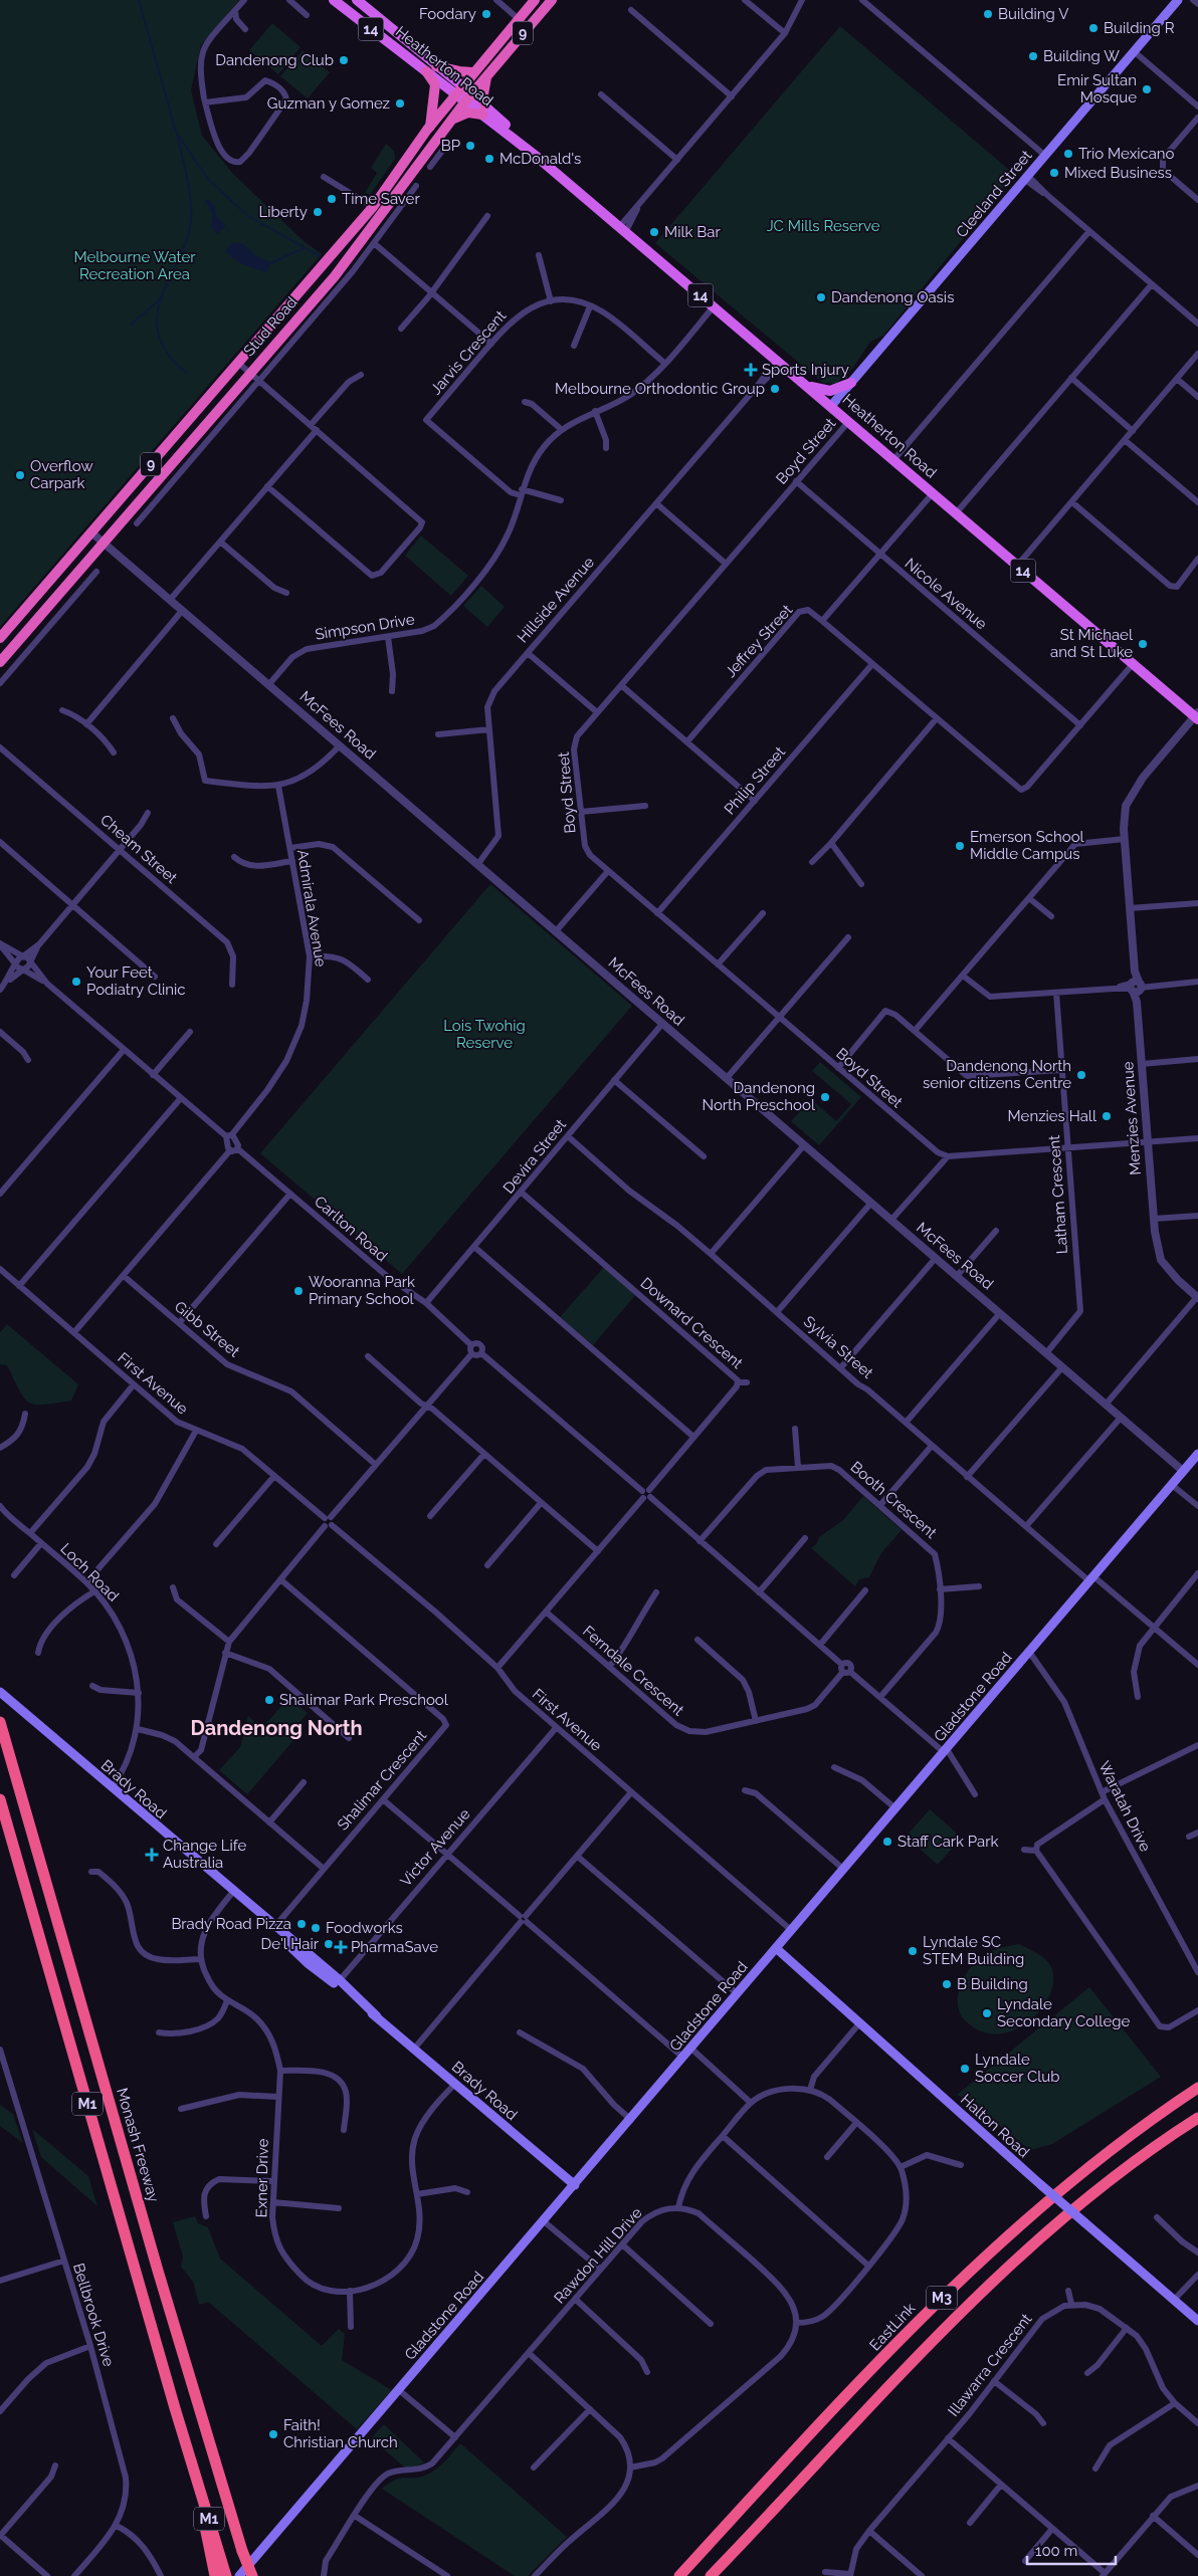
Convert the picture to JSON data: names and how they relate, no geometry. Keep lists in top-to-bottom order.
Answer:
{
  "streets": {
    "highway": [
      "9",
      "Stud Road",
      "M1",
      "Monash Freeway",
      "M3",
      "EastLink"
    ],
    "main road": [
      "14",
      "Heatherton Road",
      "Cleeland Street",
      "Gladstone Road",
      "Brady Road",
      "Halton Road"
    ],
    "street": [
      "Jarvis Crescent",
      "Boyd Street",
      "Nicole Avenue",
      "Hillside Avenue",
      "Simpson Drive",
      "Jeffrey Street",
      "McFees Road",
      "Philip Street",
      "Cheam Street",
      "Admirala Avenue",
      "Menzies Avenue",
      "Devira Street",
      "Latham Crescent",
      "Carlton Road",
      "Downard Crescent",
      "Gibb Street",
      "Sylvia Street",
      "First Avenue",
      "Booth Crescent",
      "Loch Road",
      "Ferndale Crescent",
      "Shalimar Crescent",
      "Waratah Drive",
      "Victor Avenue",
      "Exner Drive",
      "Rawdon Hill Drive",
      "Bellbrook Drive",
      "Illawarra Crescent"
    ]
  },
  "crossings": [
    ["Heatherton Road", "Cleeland Street"],
    ["Heatherton Road", "Stud Road"],
    ["Heatherton Road", "Boyd Street"],
    ["Heatherton Road", "Hillside Avenue"],
    ["Heatherton Road", "Simpson Drive"],
    ["Heatherton Road", "Menzies Avenue"],
    ["Stud Road", "McFees Road"],
    ["Jarvis Crescent", "Simpson Drive"],
    ["Boyd Street", "Nicole Avenue"],
    ["Boyd Street", "Philip Street"],
    ["Boyd Street", "Menzies Avenue"],
    ["Boyd Street", "Latham Crescent"],
    ["Hillside Avenue", "McFees Road"],
    ["Simpson Drive", "McFees Road"],
    ["McFees Road", "Devira Street"],
    ["McFees Road", "Latham Crescent"],
    ["McFees Road", "Gladstone Road"],
    ["Devira Street", "Carlton Road"],
    ["Devira Street", "Downard Crescent"],
    ["Devira Street", "Sylvia Street"],
    ["Sylvia Street", "Gladstone Road"],
    ["First Avenue", "Gladstone Road"],
    ["First Avenue", "Victor Avenue"],
    ["Loch Road", "Brady Road"],
    ["Gladstone Road", "Brady Road"],
    ["Gladstone Road", "Waratah Drive"],
    ["Gladstone Road", "Halton Road"],
    ["Shalimar Crescent", "Brady Road"],
    ["Brady Road", "Victor Avenue"],
    ["Brady Road", "Exner Drive"]
  ],
  "districts": ["Dandenong North"],
  "parks": ["JC Mills Reserve", "Melbourne Water Recreation Area", "Lois Twohig Reserve"],
  "places": {
    "other": [
      "Foodary",
      "Building V",
      "Building R",
      "Building W",
      "Dandenong Club",
      "Emir Sultan Mosque",
      "Guzman y Gomez",
      "BP",
      "Trio Mexicano",
      "McDonald's",
      "Mixed Business",
      "Time Saver",
      "Liberty",
      "Milk Bar",
      "Dandenong Oasis",
      "Melbourne Orthodontic Group",
      "Overflow Carpark",
      "St Michael and St Luke",
      "Emerson School Middle Campus",
      "Your Feet Podiatry Clinic",
      "Dandenong North senior citizens Centre",
      "Dandenong North Preschool",
      "Menzies Hall",
      "Wooranna Park Primary School",
      "Shalimar Park Preschool",
      "Staff Cark Park",
      "Brady Road Pizza",
      "Foodworks",
      "De'l Hair",
      "Lyndale SC STEM Building",
      "B Building",
      "Lyndale Secondary College",
      "Lyndale Soccer Club",
      "Faith! Christian Church"
    ],
    "health": ["Sports Injury", "Change Life Australia", "PharmaSave"]
  },
  "scale_bar": "100 m"
}
